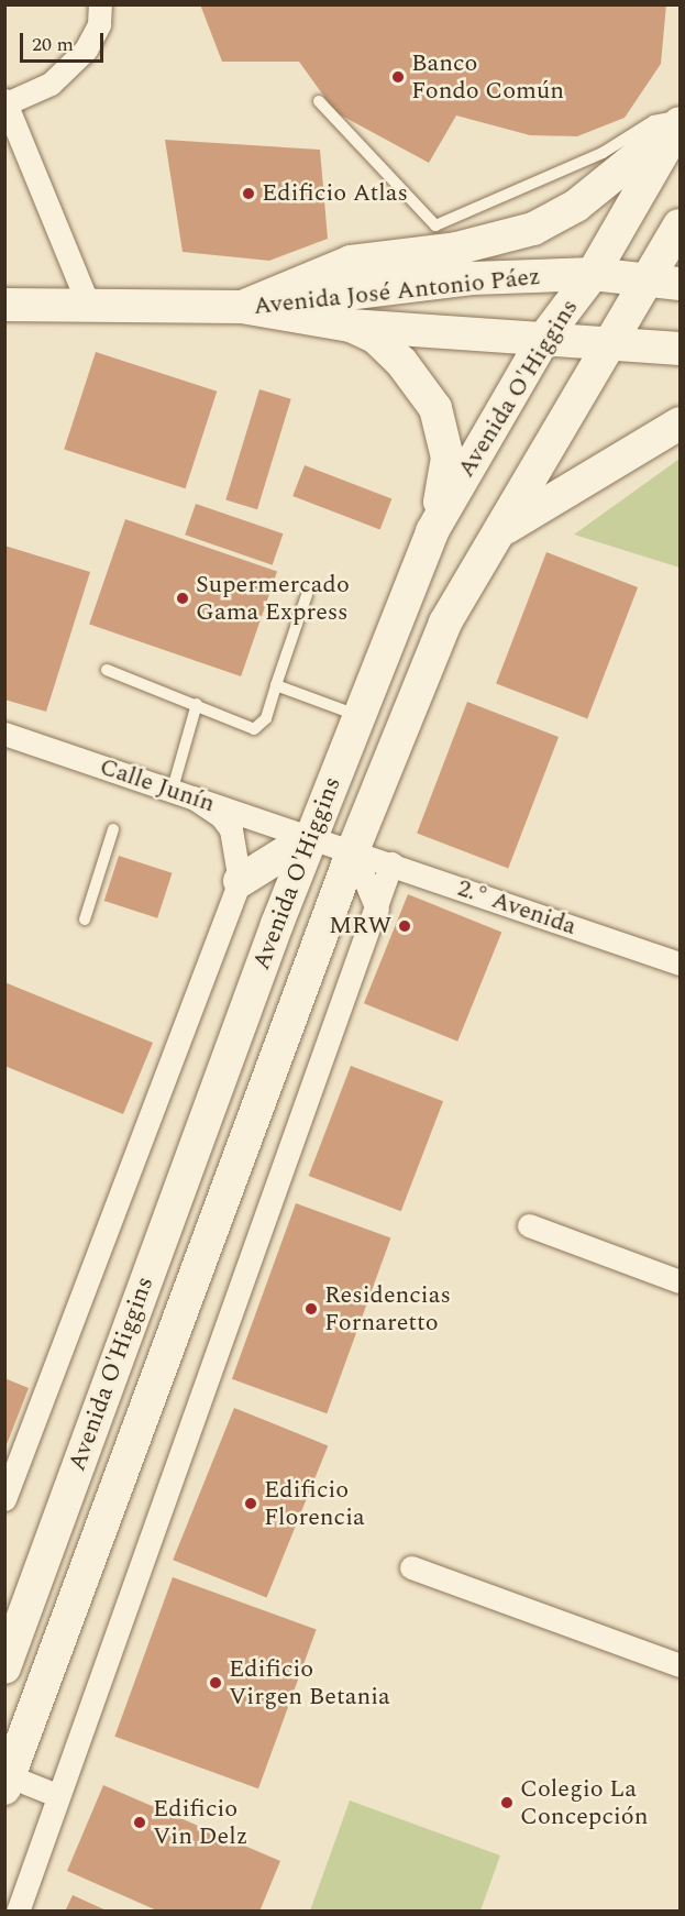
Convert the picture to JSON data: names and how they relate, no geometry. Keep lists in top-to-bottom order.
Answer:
{
  "streets": {
    "main road": ["Avenida José Antonio Páez", "Avenida O'Higgins"],
    "street": ["Calle Junín", "2.° Avenida"]
  },
  "crossings": [
    ["Avenida José Antonio Páez", "Avenida O'Higgins"],
    ["Avenida O'Higgins", "Calle Junín"],
    ["Avenida O'Higgins", "2.° Avenida"],
    ["Calle Junín", "2.° Avenida"]
  ],
  "places": [
    "Banco Fondo Común",
    "Edificio Atlas",
    "Supermercado Gama Express",
    "MRW",
    "Residencias Fornaretto",
    "Edificio Florencia",
    "Edificio Virgen Betania",
    "Colegio La Concepción",
    "Edificio Vin Delz"
  ],
  "scale_bar": "20 m"
}
